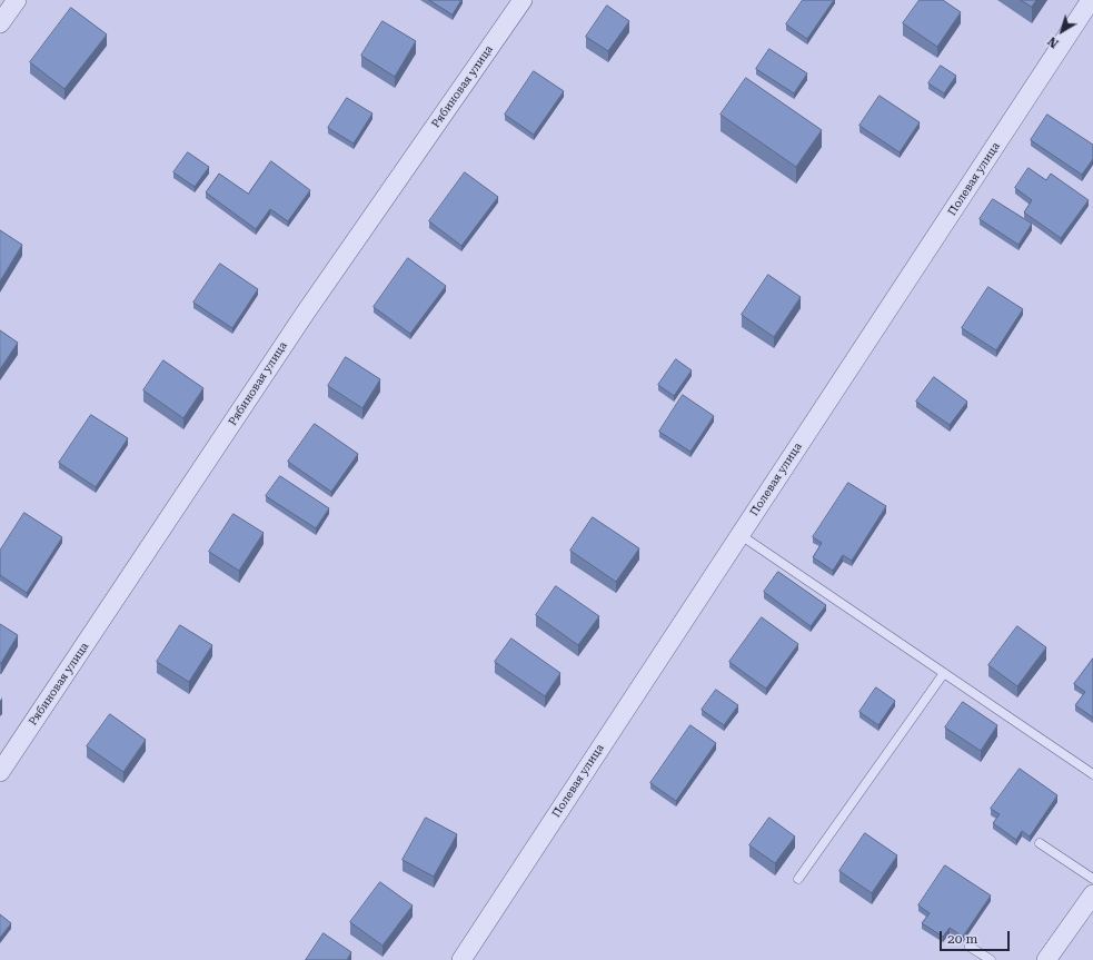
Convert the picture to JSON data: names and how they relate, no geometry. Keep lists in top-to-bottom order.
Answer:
{
  "streets": {
    "street": ["Рябиновая улица", "Полевая улица"]
  },
  "scale_bar": "20 m",
  "north": "bottom left"
}
